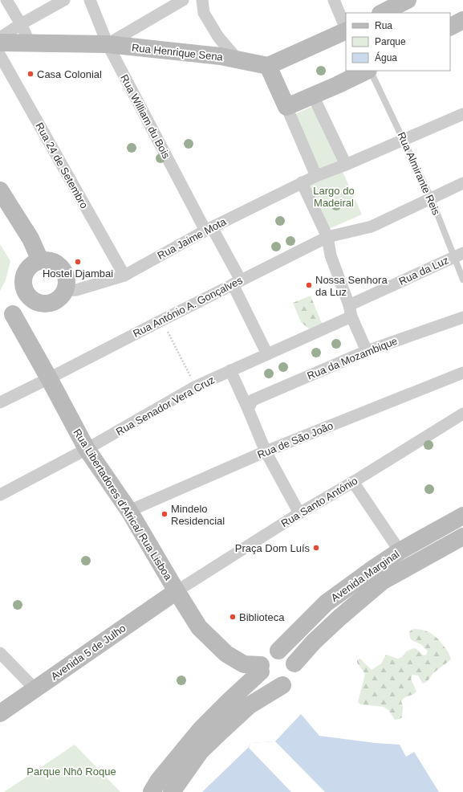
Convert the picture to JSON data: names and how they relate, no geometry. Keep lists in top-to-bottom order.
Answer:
{
  "streets": {
    "main road": [
      "Rua Henrique Sena",
      "Rua Libertadores d'Africa/ Rua Lisboa",
      "Avenida Marginal",
      "Avenida 5 de Julho"
    ],
    "street": [
      "Rua William du Bois",
      "Rua 24 de Setembro",
      "Rua Jaime Mota",
      "Rua da Luz",
      "Rua António A. Gonçalves",
      "Rua da Mozambique",
      "Rua Senador Vera Cruz",
      "Rua de São João",
      "Rua Santo António"
    ],
    "lane": ["Rua Almirante Reis"]
  },
  "crossings": [
    ["Rua Henrique Sena", "Rua William du Bois"],
    ["Rua William du Bois", "Rua Jaime Mota"],
    ["Rua William du Bois", "Rua António A. Gonçalves"],
    ["Rua William du Bois", "Rua Senador Vera Cruz"],
    ["Rua 24 de Setembro", "Rua Jaime Mota"],
    ["Rua Almirante Reis", "Rua Jaime Mota"],
    ["Rua Almirante Reis", "Rua da Luz"],
    ["Rua Almirante Reis", "Rua António A. Gonçalves"],
    ["Rua da Luz", "Rua Senador Vera Cruz"],
    ["Rua António A. Gonçalves", "Rua Libertadores d'Africa/ Rua Lisboa"],
    ["Rua Senador Vera Cruz", "Rua Libertadores d'Africa/ Rua Lisboa"],
    ["Rua de São João", "Rua Libertadores d'Africa/ Rua Lisboa"],
    ["Rua Santo António", "Rua Libertadores d'Africa/ Rua Lisboa"],
    ["Rua Santo António", "Avenida 5 de Julho"],
    ["Rua Libertadores d'Africa/ Rua Lisboa", "Avenida Marginal"],
    ["Rua Libertadores d'Africa/ Rua Lisboa", "Avenida 5 de Julho"]
  ],
  "parks": ["Largo do Madeiral", "Parque Nhô Roque"],
  "places": [
    "Casa Colonial",
    "Hostel Djambai",
    "Nossa Senhora da Luz",
    "Mindelo Residencial",
    "Praça Dom Luís",
    "Biblioteca"
  ],
  "legend": ["Rua", "Parque", "Água"]
}
